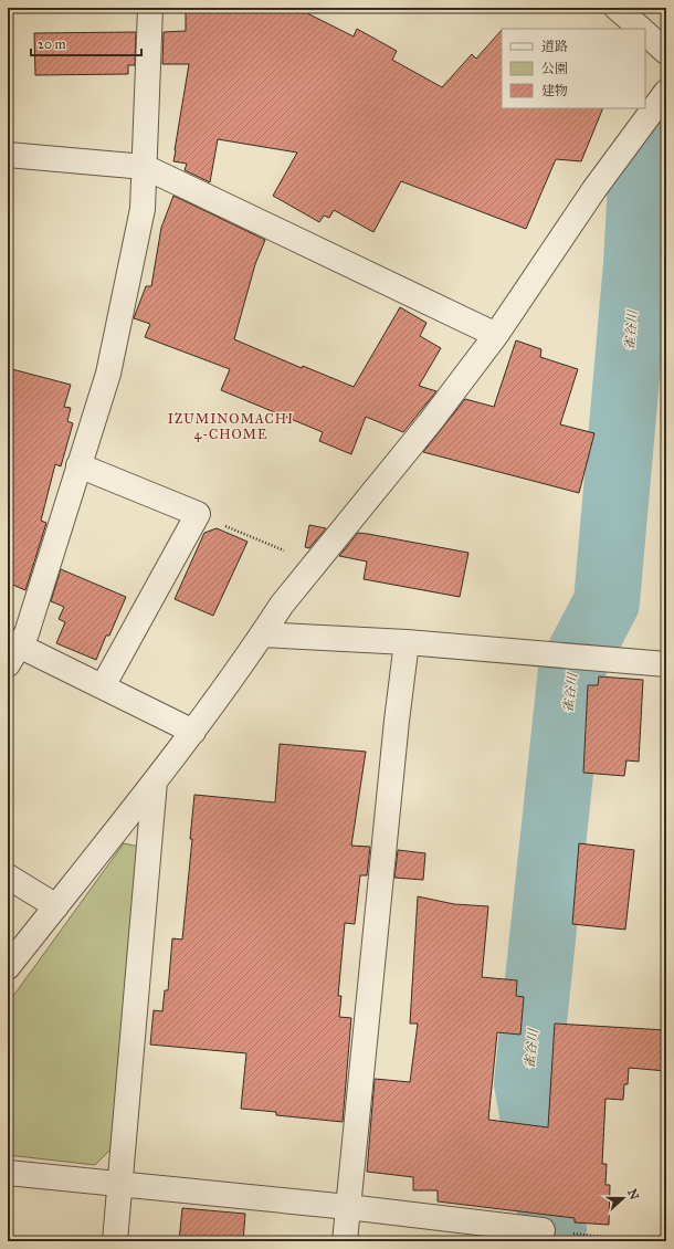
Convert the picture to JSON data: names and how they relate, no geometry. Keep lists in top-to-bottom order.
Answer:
{
  "districts": ["IZUMINOMACHI 4-CHOME"],
  "water": ["雀谷川"],
  "legend": ["道路", "公園", "建物"],
  "scale_bar": "20 m",
  "north": "right"
}
